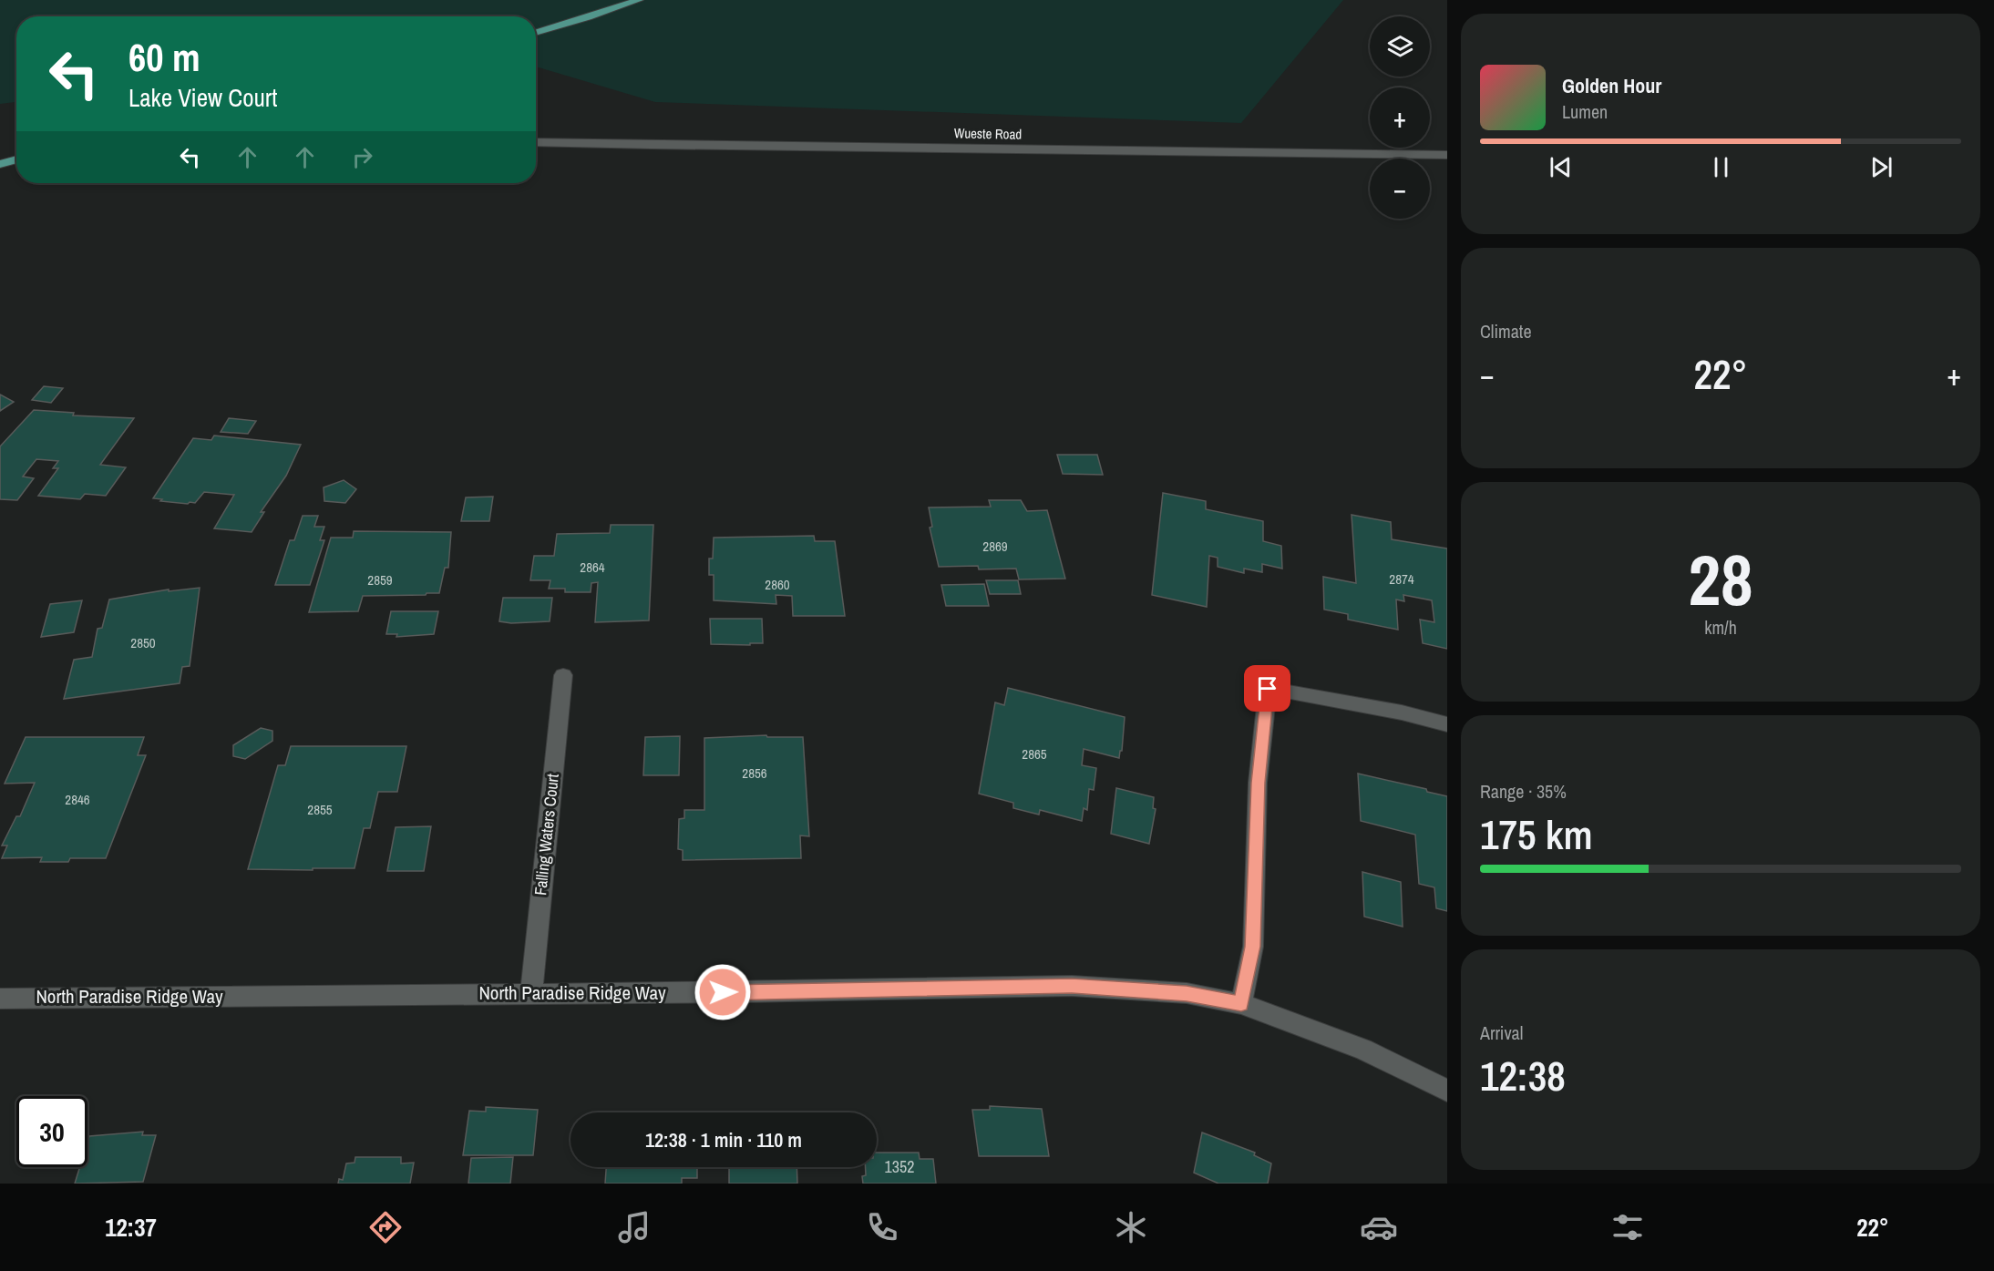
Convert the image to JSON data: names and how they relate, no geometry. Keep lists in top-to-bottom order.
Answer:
{
  "streets": {
    "street": ["Wueste Road", "Falling Waters Court", "North Paradise Ridge Way"]
  },
  "crossings": [
    ["Falling Waters Court", "North Paradise Ridge Way"]
  ],
  "house_numbers": [
    "2869",
    "2864",
    "2874",
    "2859",
    "2860",
    "2850",
    "2865",
    "2856",
    "2846",
    "2855",
    "1352"
  ],
  "page": {
    "map_buttons": ["+", "−"],
    "turn": ["60 m", "Lake View Court"],
    "song": ["Golden Hour", "Lumen"],
    "tile": [
      "Climate",
      ["28", "km/h"],
      ["Range · 35%", "175 km"],
      ["Arrival", "12:38"]
    ],
    "heat": ["−", "22°", "+"],
    "limit": "30",
    "trip": "12:38 · 1 min · 110 m",
    "tabs": ["12:37", "22°"]
  }
}
